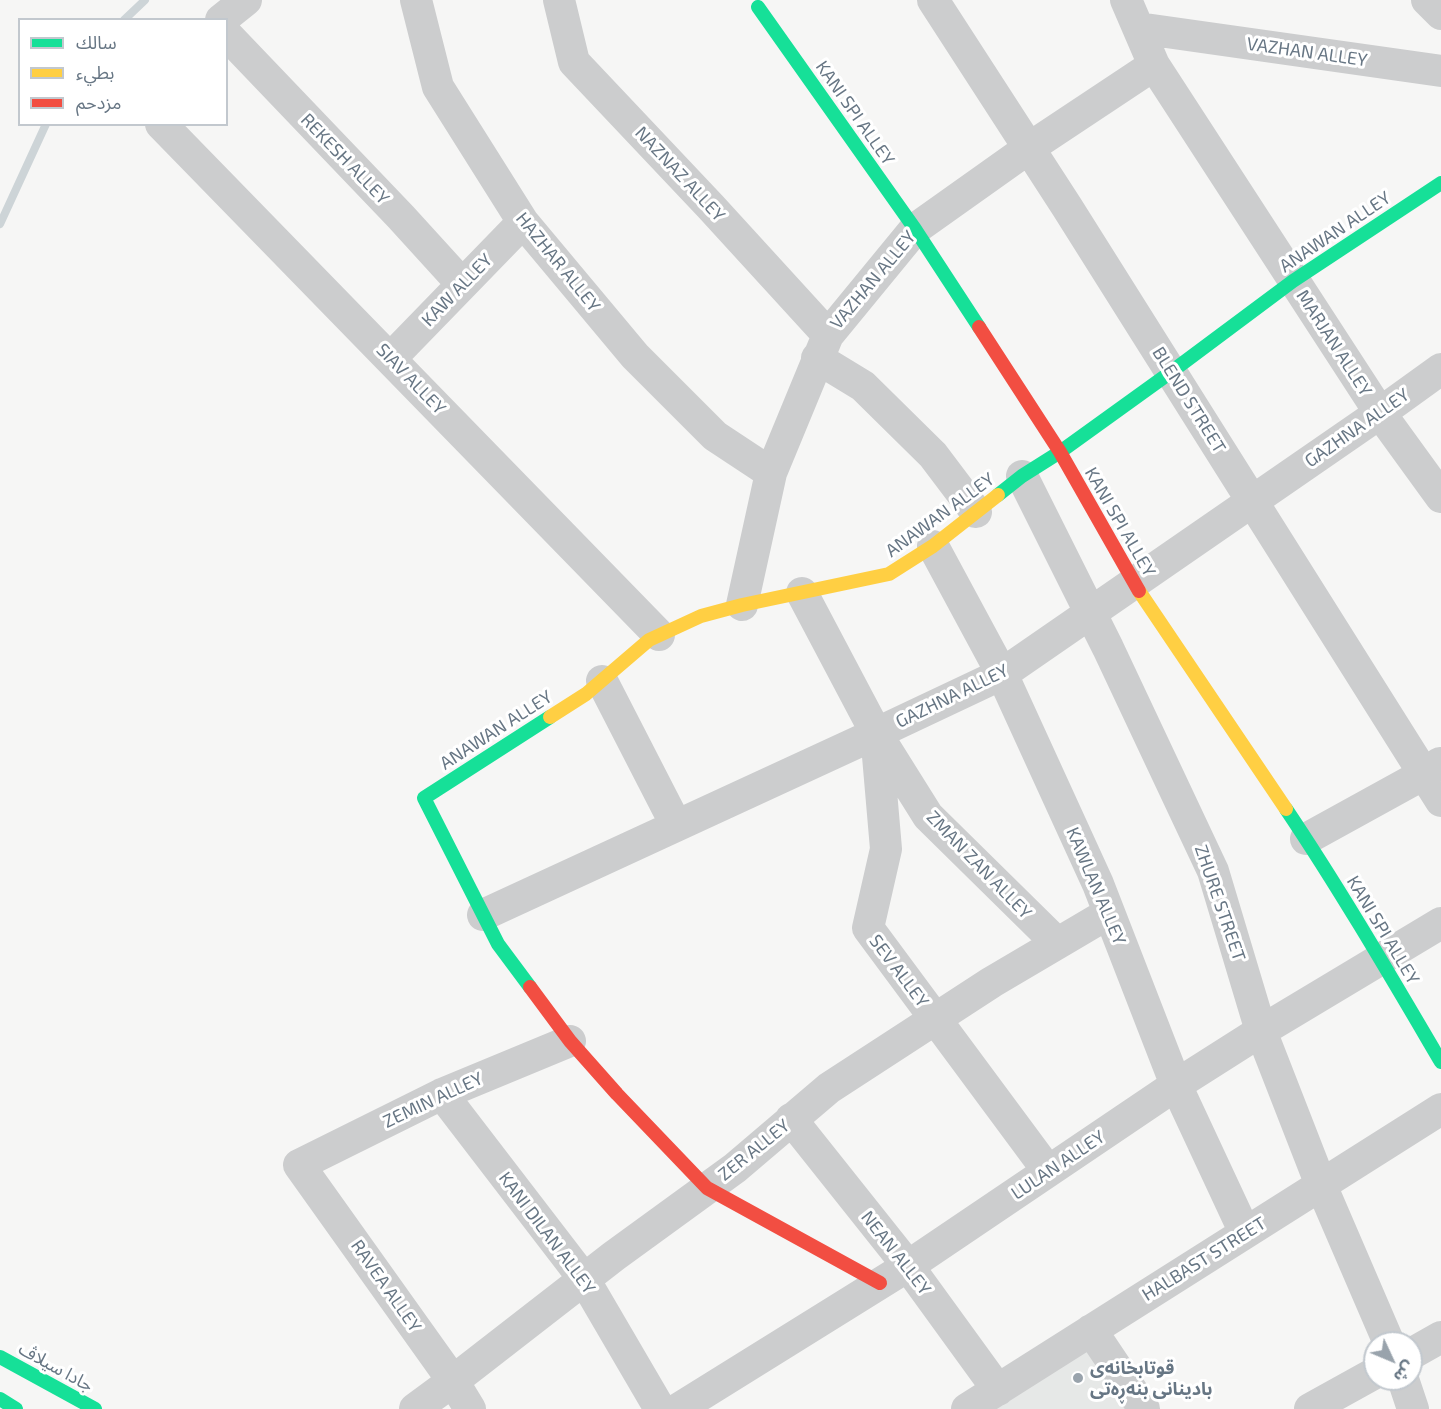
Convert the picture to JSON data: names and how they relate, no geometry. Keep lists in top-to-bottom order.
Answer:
{
  "streets": {
    "street": [
      "VAZHAN ALLEY",
      "KANI SPI ALLEY",
      "REKESH ALLEY",
      "NAZNAZ ALLEY",
      "ANAWAN ALLEY",
      "HAZHAR ALLEY",
      "KAW ALLEY",
      "MARJAN ALLEY",
      "SIAV ALLEY",
      "BLEND STREET",
      "GAZHNA ALLEY",
      "ZMAN ZAN ALLEY",
      "KAWLAN ALLEY",
      "ZHURE STREET",
      "SEV ALLEY",
      "ZEMIN ALLEY",
      "ZER ALLEY",
      "LULAN ALLEY",
      "KANI DILAN ALLEY",
      "NEAN ALLEY",
      "HALBAST STREET",
      "RAVEA ALLEY",
      "جادا سیلاڤ"
    ]
  },
  "crossings": [
    ["VAZHAN ALLEY", "KANI SPI ALLEY"],
    ["VAZHAN ALLEY", "NAZNAZ ALLEY"],
    ["VAZHAN ALLEY", "ANAWAN ALLEY"],
    ["VAZHAN ALLEY", "HAZHAR ALLEY"],
    ["VAZHAN ALLEY", "MARJAN ALLEY"],
    ["VAZHAN ALLEY", "BLEND STREET"],
    ["KANI SPI ALLEY", "ANAWAN ALLEY"],
    ["KANI SPI ALLEY", "GAZHNA ALLEY"],
    ["KANI SPI ALLEY", "LULAN ALLEY"],
    ["REKESH ALLEY", "KAW ALLEY"],
    ["NAZNAZ ALLEY", "ANAWAN ALLEY"],
    ["ANAWAN ALLEY", "MARJAN ALLEY"],
    ["ANAWAN ALLEY", "SIAV ALLEY"],
    ["ANAWAN ALLEY", "BLEND STREET"],
    ["ANAWAN ALLEY", "GAZHNA ALLEY"],
    ["ANAWAN ALLEY", "ZMAN ZAN ALLEY"],
    ["ANAWAN ALLEY", "KAWLAN ALLEY"],
    ["ANAWAN ALLEY", "ZHURE STREET"],
    ["HAZHAR ALLEY", "KAW ALLEY"],
    ["KAW ALLEY", "SIAV ALLEY"],
    ["MARJAN ALLEY", "GAZHNA ALLEY"],
    ["BLEND STREET", "GAZHNA ALLEY"],
    ["GAZHNA ALLEY", "ZMAN ZAN ALLEY"],
    ["GAZHNA ALLEY", "KAWLAN ALLEY"],
    ["GAZHNA ALLEY", "ZHURE STREET"],
    ["GAZHNA ALLEY", "SEV ALLEY"],
    ["ZMAN ZAN ALLEY", "SEV ALLEY"],
    ["ZMAN ZAN ALLEY", "ZER ALLEY"],
    ["KAWLAN ALLEY", "ZER ALLEY"],
    ["KAWLAN ALLEY", "LULAN ALLEY"],
    ["KAWLAN ALLEY", "HALBAST STREET"],
    ["ZHURE STREET", "LULAN ALLEY"],
    ["ZHURE STREET", "HALBAST STREET"],
    ["SEV ALLEY", "ZER ALLEY"],
    ["SEV ALLEY", "LULAN ALLEY"],
    ["ZEMIN ALLEY", "KANI DILAN ALLEY"],
    ["ZEMIN ALLEY", "RAVEA ALLEY"],
    ["ZER ALLEY", "KANI DILAN ALLEY"],
    ["ZER ALLEY", "NEAN ALLEY"],
    ["ZER ALLEY", "RAVEA ALLEY"],
    ["LULAN ALLEY", "NEAN ALLEY"],
    ["NEAN ALLEY", "HALBAST STREET"]
  ],
  "places": ["قوتابخانەی بادینانی بنەڕەتی"],
  "legend": ["سالك", "بطيء", "مزدحم"],
  "north": "bottom right"
}
